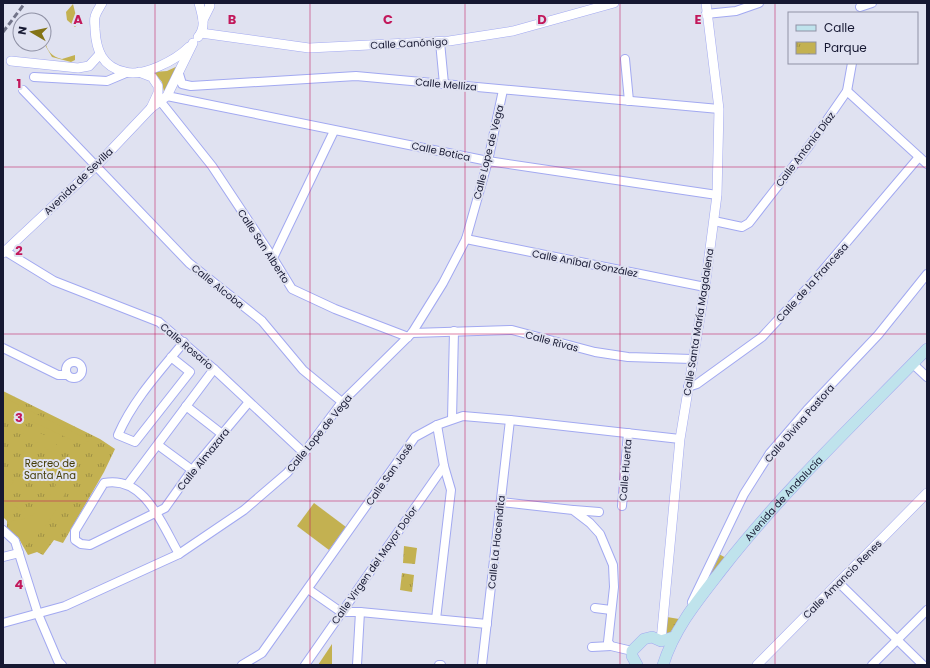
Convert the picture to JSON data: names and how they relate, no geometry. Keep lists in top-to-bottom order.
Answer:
{
  "streets": {
    "main road": ["Avenida de Andalucía"],
    "street": [
      "Calle Canónigo",
      "Calle Melliza",
      "Calle Antonia Díaz",
      "Calle Botica",
      "Calle Lope de Vega",
      "Avenida de Sevilla",
      "Calle San Alberto",
      "Calle Aníbal González",
      "Calle de la Francesa",
      "Calle Alcoba",
      "Calle Santa María Magdalena",
      "Calle Rivas",
      "Calle Rosario",
      "Calle Divina Pastora",
      "Calle Almazara",
      "Calle Huerta",
      "Calle San José",
      "Calle La Hacendita",
      "Calle Virgen del Mayor Dolor",
      "Calle Amancio Renes"
    ]
  },
  "crossings": [
    ["Calle Melliza", "Calle Lope de Vega"],
    ["Calle Melliza", "Avenida de Sevilla"],
    ["Calle Melliza", "Calle Santa María Magdalena"],
    ["Calle Antonia Díaz", "Calle Santa María Magdalena"],
    ["Calle Botica", "Calle Lope de Vega"],
    ["Calle Botica", "Avenida de Sevilla"],
    ["Calle Botica", "Calle San Alberto"],
    ["Calle Botica", "Calle Santa María Magdalena"],
    ["Calle Lope de Vega", "Calle San Alberto"],
    ["Calle Lope de Vega", "Calle Aníbal González"],
    ["Calle Lope de Vega", "Calle Alcoba"],
    ["Calle Lope de Vega", "Calle Rivas"],
    ["Calle Lope de Vega", "Calle Rosario"],
    ["Avenida de Sevilla", "Calle San Alberto"],
    ["Avenida de Sevilla", "Calle Alcoba"],
    ["Avenida de Sevilla", "Calle Rosario"],
    ["Calle San Alberto", "Calle Rivas"],
    ["Calle Aníbal González", "Calle Santa María Magdalena"],
    ["Calle de la Francesa", "Calle Santa María Magdalena"],
    ["Calle Santa María Magdalena", "Calle Rivas"],
    ["Calle Santa María Magdalena", "Calle San José"],
    ["Calle Rosario", "Calle Almazara"],
    ["Calle Divina Pastora", "Avenida de Andalucía"],
    ["Calle Huerta", "Calle San José"],
    ["Calle San José", "Calle La Hacendita"]
  ],
  "parks": ["Recreo de Santa Ana"],
  "legend": ["Calle", "Parque"],
  "north": "left",
  "grid": {
    "columns": [
      "A",
      "B",
      "C",
      "D",
      "E"
    ],
    "rows": [
      "1",
      "2",
      "3",
      "4"
    ]
  }
}
